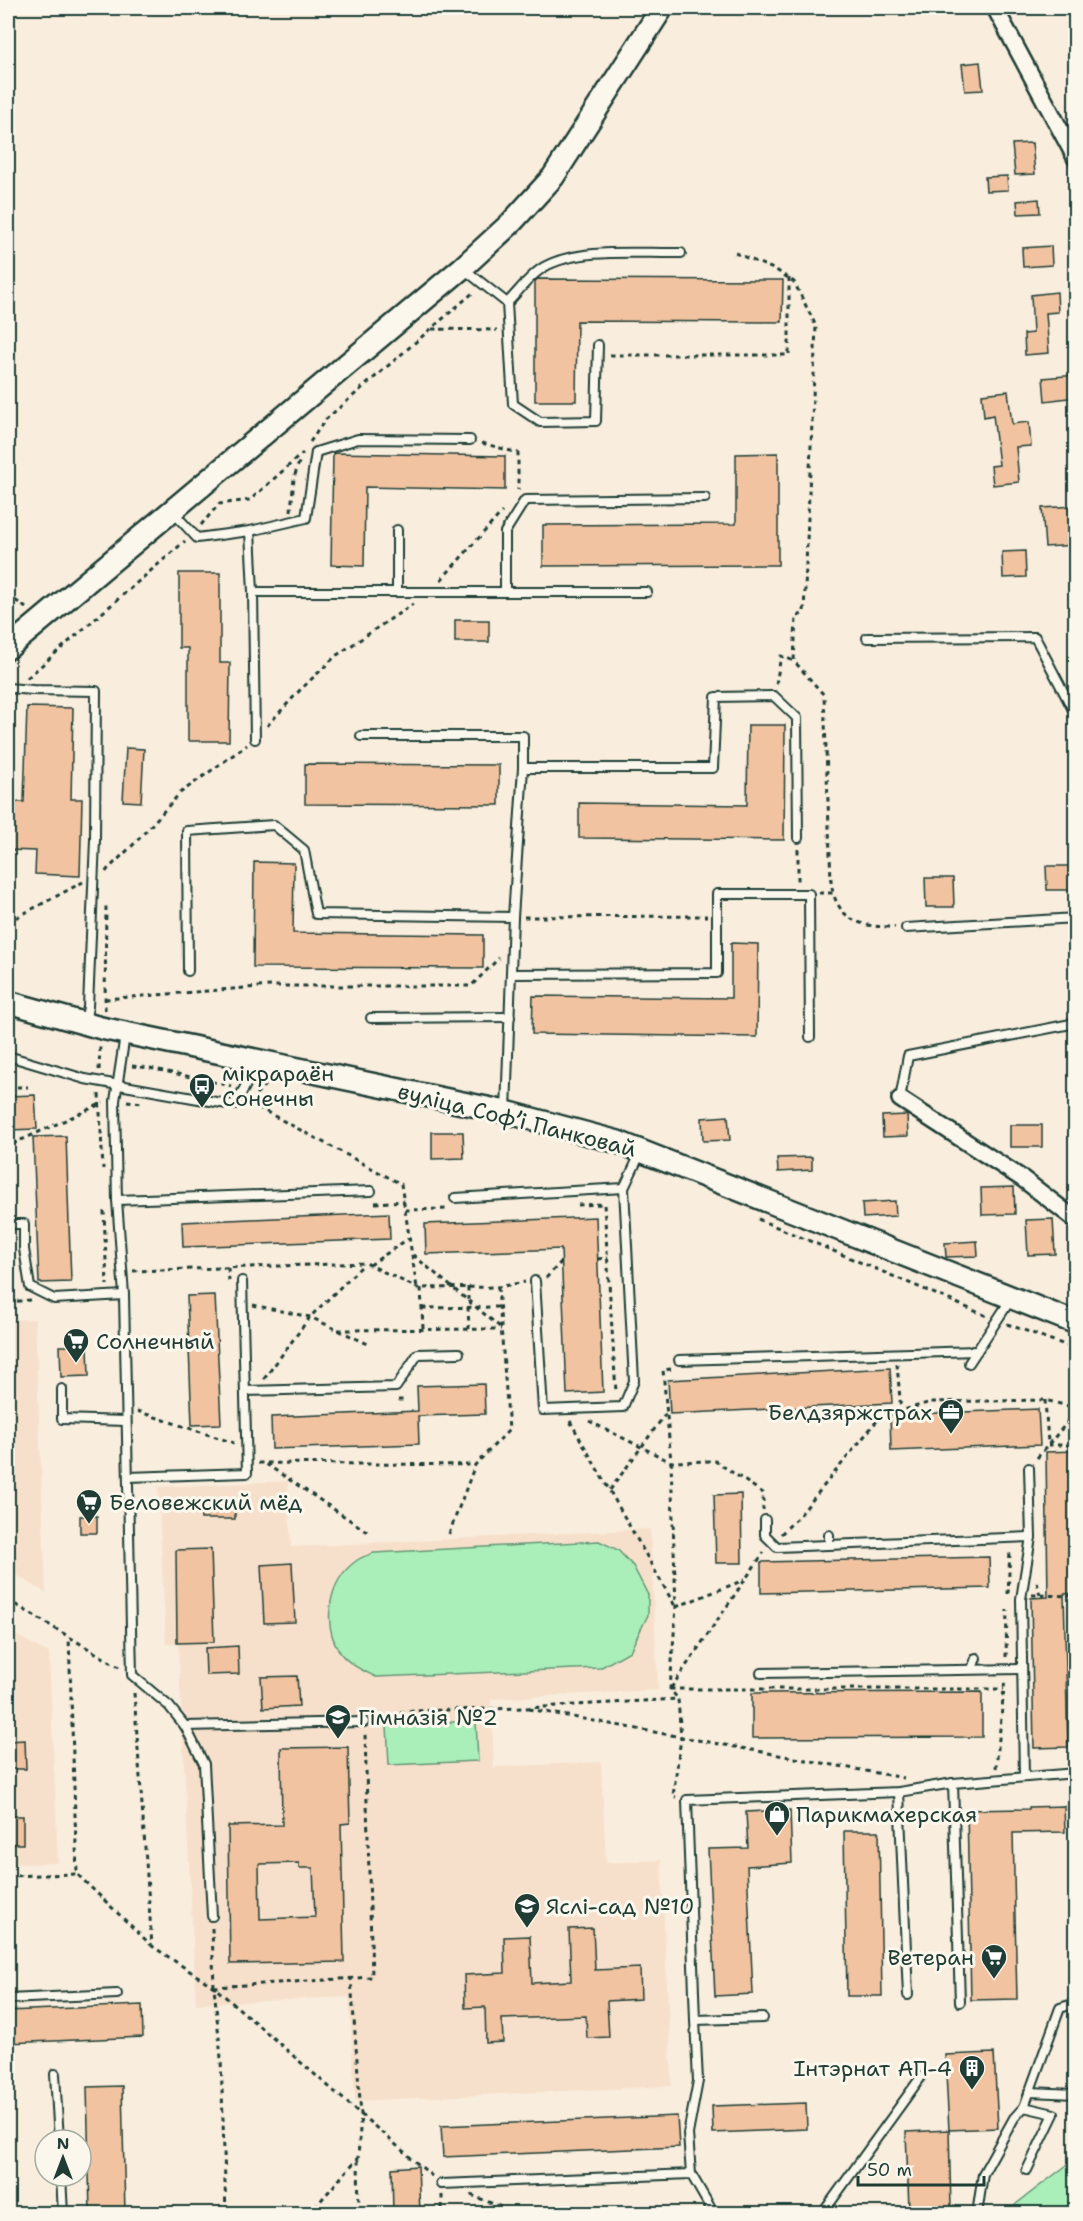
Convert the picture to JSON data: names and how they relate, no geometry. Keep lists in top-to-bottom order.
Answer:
{
  "streets": {
    "main road": ["вуліца Софʼі Панковай"]
  },
  "places": {
    "bus stop": ["мікрараён Сонечны"],
    "supermarket": ["Солнечный", "Беловежский мёд", "Ветеран"],
    "office": ["Белдзяржстрах"],
    "school or university": ["Гімназія №2", "Яслі-сад №10"],
    "shop": ["Парикмахерская"],
    "building": ["Інтэрнат АП-4"]
  },
  "scale_bar": "50 m",
  "north": "top"
}
